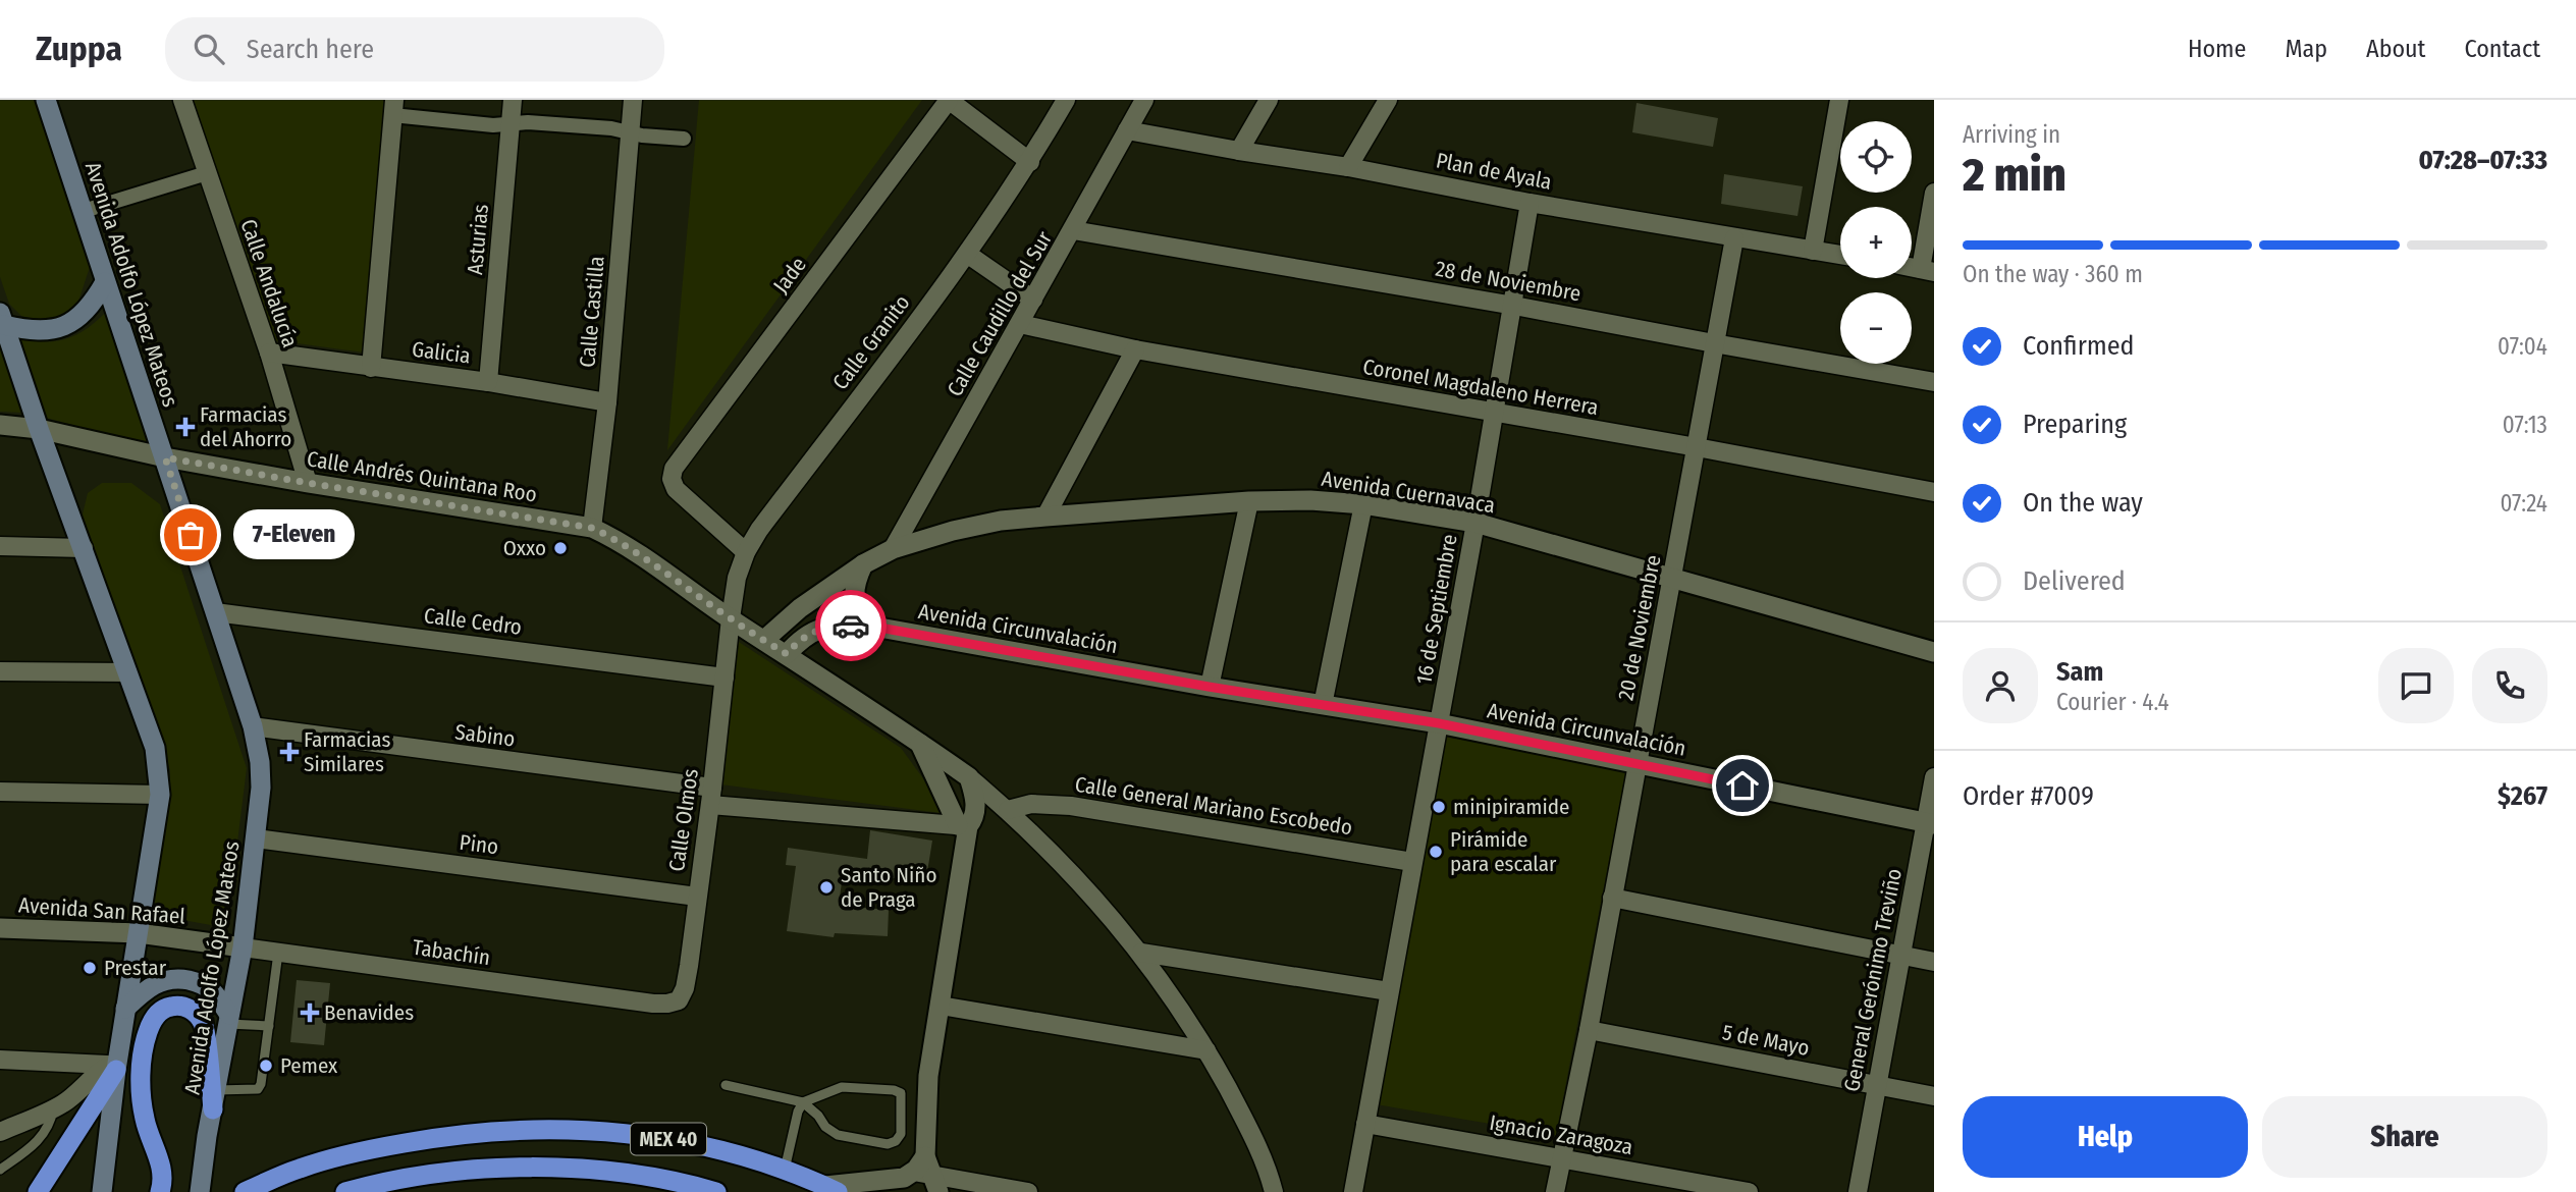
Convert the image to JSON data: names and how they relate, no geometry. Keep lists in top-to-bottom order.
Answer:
{
  "streets": {
    "highway": ["MEX 40"],
    "main road": ["Avenida Adolfo López Mateos"],
    "street": [
      "Plan de Ayala",
      "Asturias",
      "Jade",
      "28 de Noviembre",
      "Calle Andalucía",
      "Calle Castilla",
      "Calle Caudillo del Sur",
      "Calle Granito",
      "Galicia",
      "Coronel Magdaleno Herrera",
      "Calle Andrés Quintana Roo",
      "Avenida Cuernavaca",
      "16 de Septiembre",
      "Calle Cedro",
      "20 de Noviembre",
      "Avenida Circunvalación",
      "Sabino",
      "Calle General Mariano Escobedo",
      "Calle Olmos",
      "Pino",
      "Avenida San Rafael",
      "Tabachín",
      "General Gerónimo Treviño",
      "5 de Mayo",
      "Ignacio Zaragoza"
    ]
  },
  "crossings": [
    ["Plan de Ayala", "Calle Caudillo del Sur"],
    ["Plan de Ayala", "16 de Septiembre"],
    ["Plan de Ayala", "20 de Noviembre"],
    ["Asturias", "Galicia"],
    ["Jade", "Calle Granito"],
    ["28 de Noviembre", "Calle Caudillo del Sur"],
    ["28 de Noviembre", "16 de Septiembre"],
    ["28 de Noviembre", "20 de Noviembre"],
    ["Calle Andalucía", "Galicia"],
    ["Calle Andalucía", "Calle Andrés Quintana Roo"],
    ["Avenida Adolfo López Mateos", "Calle Andrés Quintana Roo"],
    ["Avenida Adolfo López Mateos", "Calle Cedro"],
    ["Avenida Adolfo López Mateos", "Sabino"],
    ["Avenida Adolfo López Mateos", "Pino"],
    ["Avenida Adolfo López Mateos", "Avenida San Rafael"],
    ["Avenida Adolfo López Mateos", "Tabachín"],
    ["Calle Castilla", "Galicia"],
    ["Calle Castilla", "Calle Andrés Quintana Roo"],
    ["Calle Caudillo del Sur", "Coronel Magdaleno Herrera"],
    ["Calle Caudillo del Sur", "Avenida Cuernavaca"],
    ["Calle Granito", "Calle Andrés Quintana Roo"],
    ["Calle Granito", "Calle Olmos"],
    ["Coronel Magdaleno Herrera", "16 de Septiembre"],
    ["Coronel Magdaleno Herrera", "20 de Noviembre"],
    ["Calle Andrés Quintana Roo", "Avenida Cuernavaca"],
    ["Calle Andrés Quintana Roo", "Avenida Circunvalación"],
    ["Calle Andrés Quintana Roo", "Calle Olmos"],
    ["Avenida Cuernavaca", "16 de Septiembre"],
    ["Avenida Cuernavaca", "20 de Noviembre"],
    ["16 de Septiembre", "Avenida Circunvalación"],
    ["16 de Septiembre", "Calle General Mariano Escobedo"],
    ["16 de Septiembre", "Ignacio Zaragoza"],
    ["Calle Cedro", "Calle Olmos"],
    ["20 de Noviembre", "Avenida Circunvalación"],
    ["20 de Noviembre", "5 de Mayo"],
    ["20 de Noviembre", "Ignacio Zaragoza"],
    ["Avenida Circunvalación", "General Gerónimo Treviño"],
    ["Sabino", "Calle Olmos"],
    ["Calle Olmos", "Pino"],
    ["Calle Olmos", "Tabachín"],
    ["Avenida San Rafael", "Tabachín"],
    ["General Gerónimo Treviño", "5 de Mayo"]
  ],
  "places": {
    "health": ["Farmacias del Ahorro", "Farmacias Similares", "Benavides"],
    "other": [
      "7-Eleven",
      "Oxxo",
      "minipiramide",
      "Pirámide para escalar",
      "Santo Niño de Praga",
      "Prestar",
      "Pemex"
    ]
  },
  "page": {
    "header": "Zuppa",
    "search": "Search here",
    "nav": [
      "Home",
      "Map",
      "About",
      "Contact"
    ],
    "heading": ["2 min", "Arriving in", "07:28–07:33"],
    "panel": [
      "Sam",
      "Courier · 4.4",
      "Order #7009",
      "$267"
    ],
    "map_buttons": ["+", "−"],
    "bar": "On the way · 360 m",
    "list": [
      ["Confirmed", "07:04"],
      ["Preparing", "07:13"],
      ["On the way", "07:24"],
      "Delivered"
    ],
    "bubble": "7-Eleven",
    "buttons": ["Help", "Share"]
  }
}
